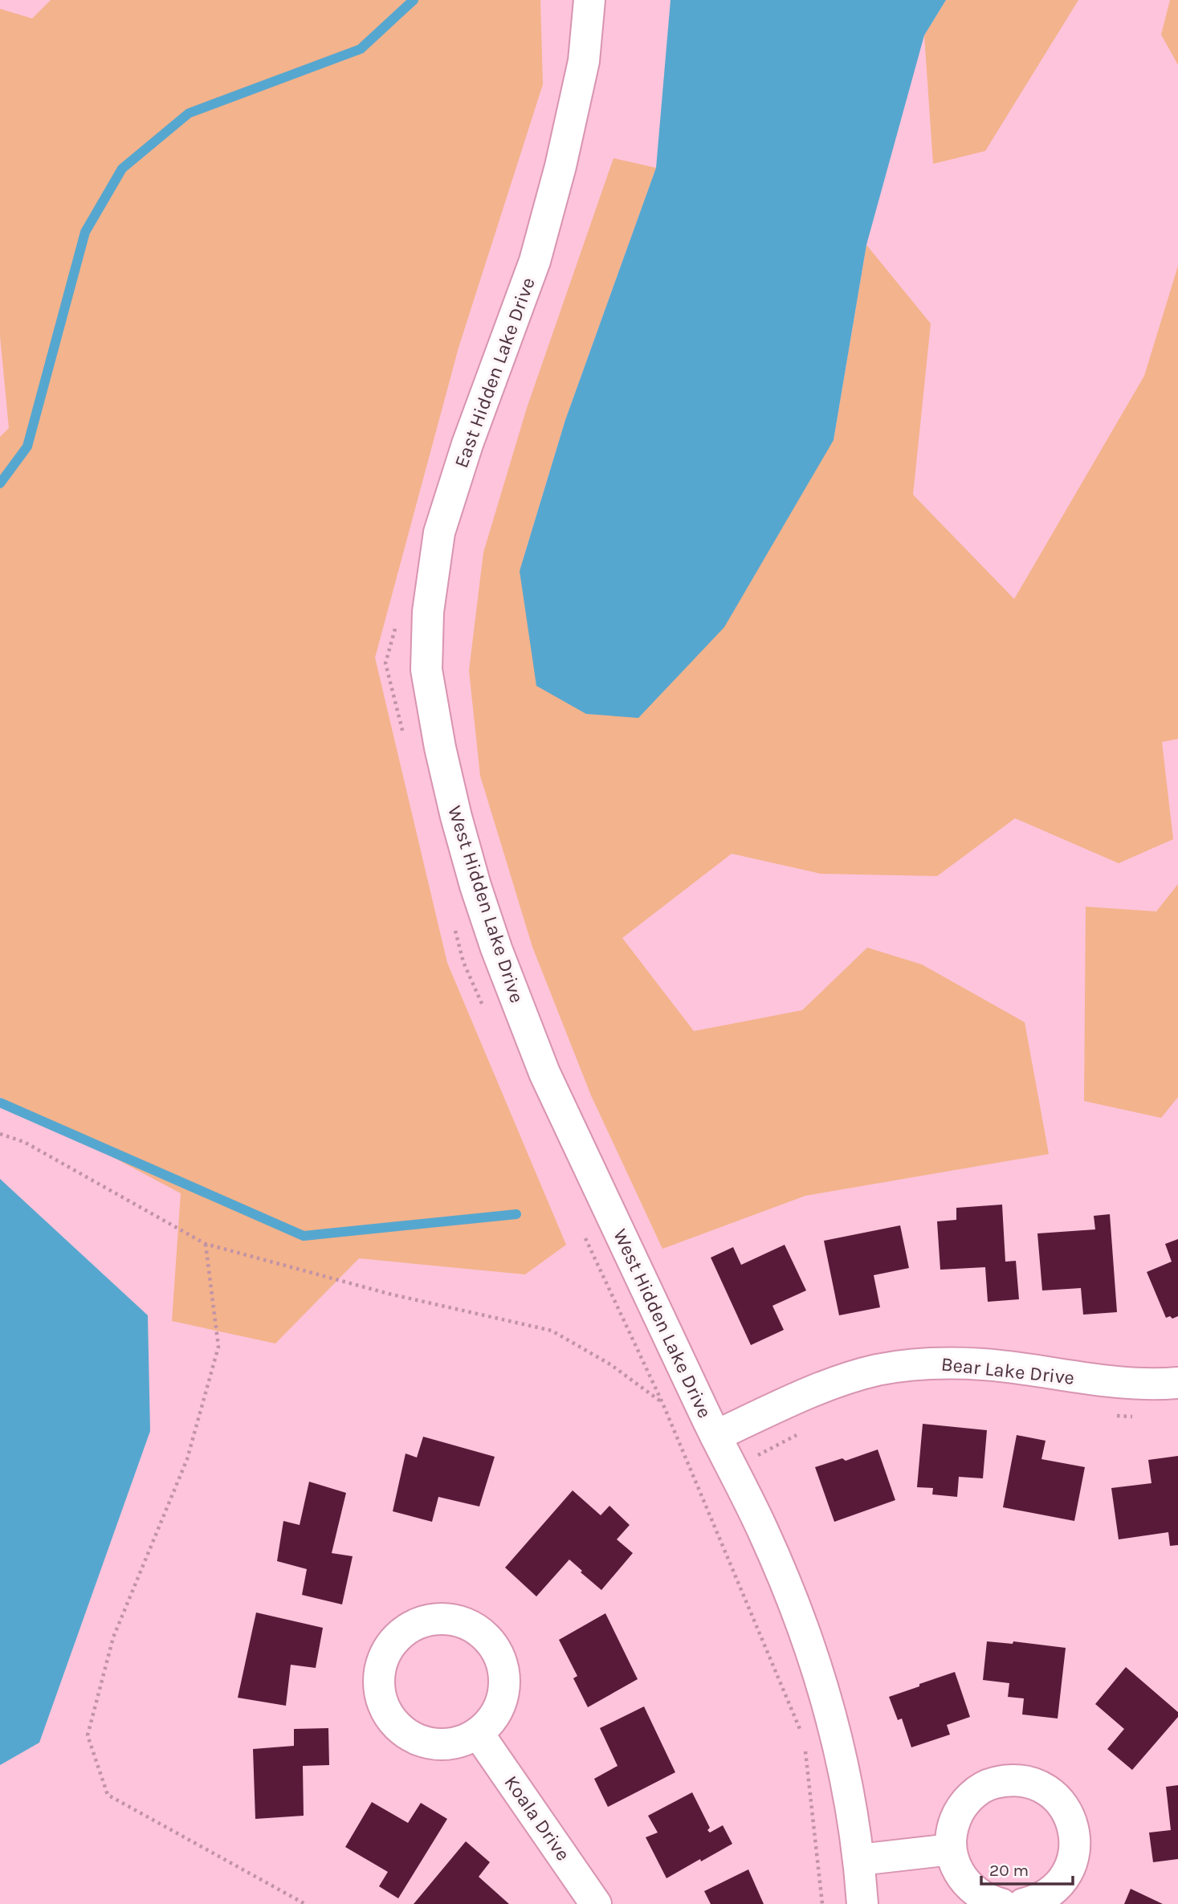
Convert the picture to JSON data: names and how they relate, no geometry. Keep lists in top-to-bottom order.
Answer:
{
  "streets": {
    "street": [
      "East Hidden Lake Drive",
      "West Hidden Lake Drive",
      "Bear Lake Drive",
      "Koala Drive"
    ]
  },
  "crossings": [
    ["East Hidden Lake Drive", "West Hidden Lake Drive"],
    ["West Hidden Lake Drive", "Bear Lake Drive"]
  ],
  "scale_bar": "20 m"
}
